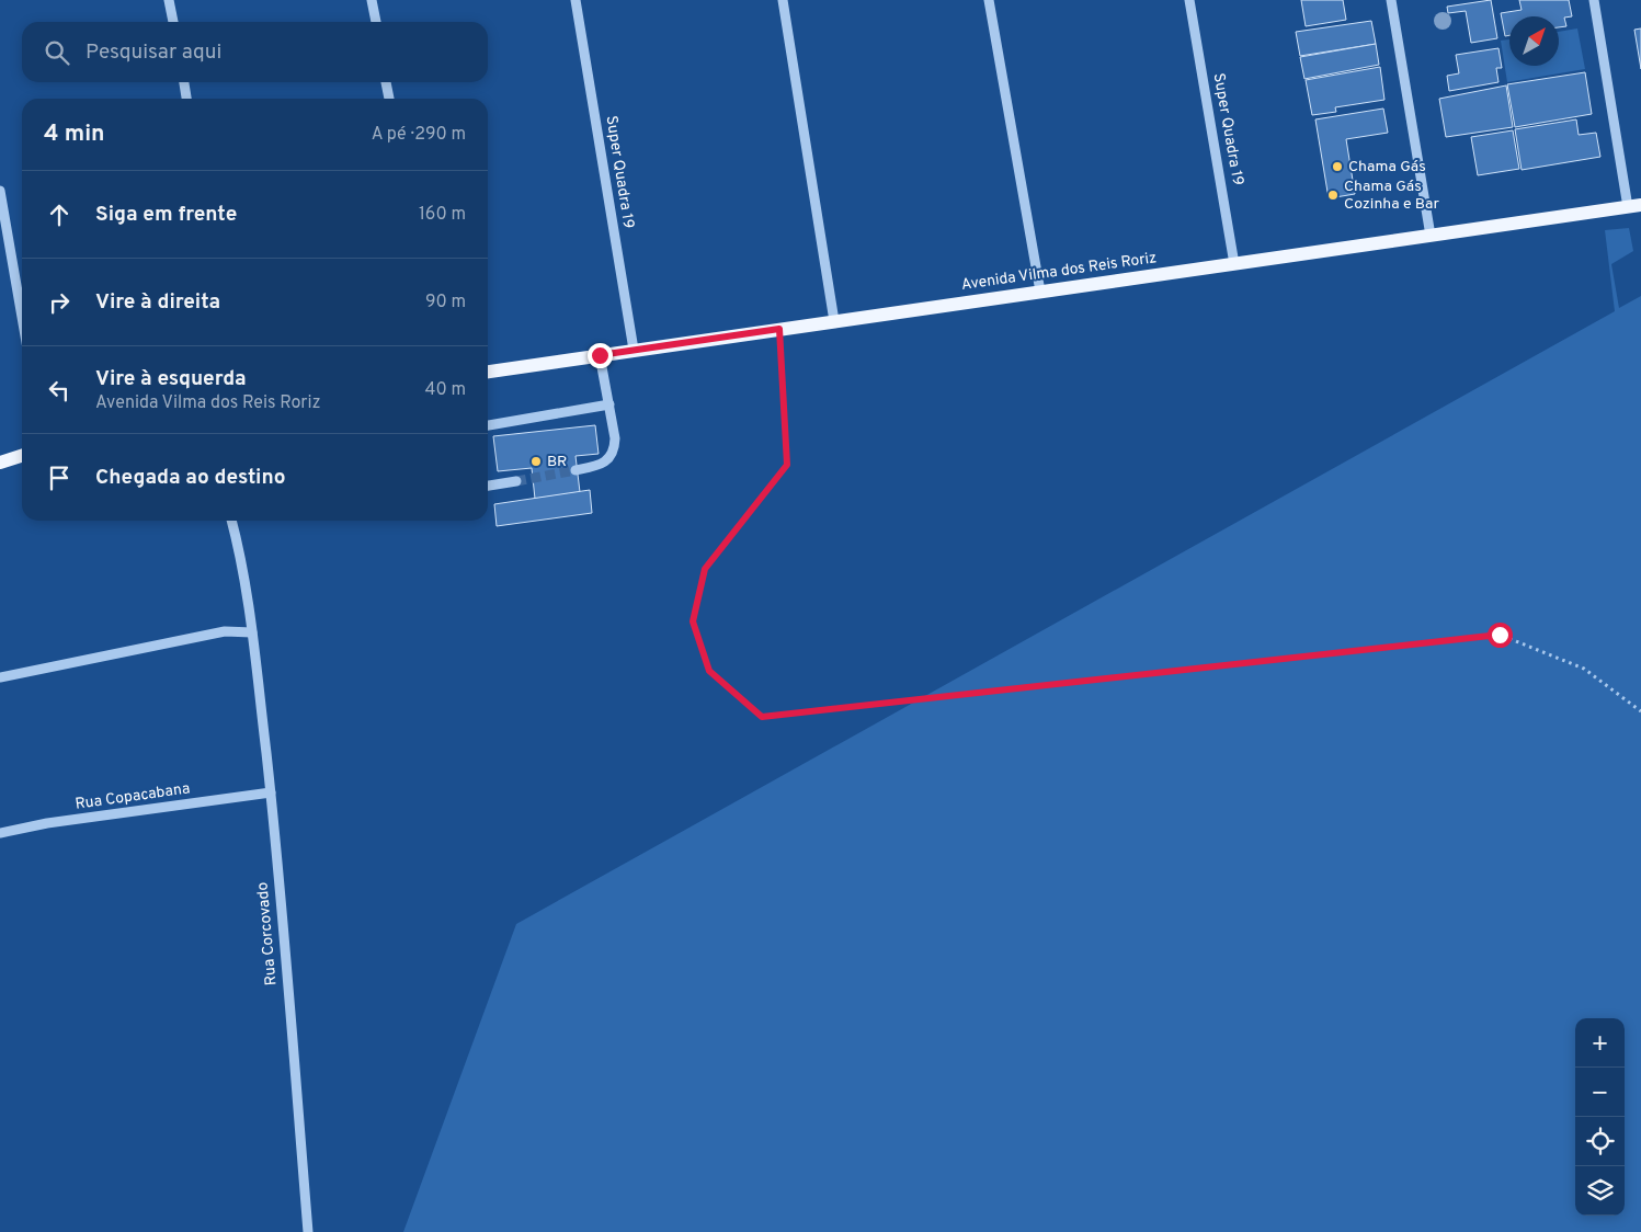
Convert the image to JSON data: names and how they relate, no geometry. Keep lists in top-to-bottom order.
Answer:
{
  "streets": {
    "main road": ["Avenida Vilma dos Reis Roriz"],
    "street": ["Super Quadra 19", "Rua Copacabana", "Rua Corcovado"]
  },
  "crossings": [
    ["Super Quadra 19", "Avenida Vilma dos Reis Roriz"],
    ["Rua Copacabana", "Rua Corcovado"]
  ],
  "places": ["Chama Gás", "Chama Gás Cozinha e Bar", "BR"],
  "north": "top right",
  "page": {
    "search": "Pesquisar aqui",
    "heading": ["4 min", "A pé · 290 m"],
    "list": [
      ["Siga em frente", "160 m"],
      ["Vire à direita", "90 m"],
      ["Vire à esquerda", "Avenida Vilma dos Reis Roriz", "40 m"],
      "Chegada ao destino"
    ],
    "map_buttons": ["+", "−"]
  }
}
